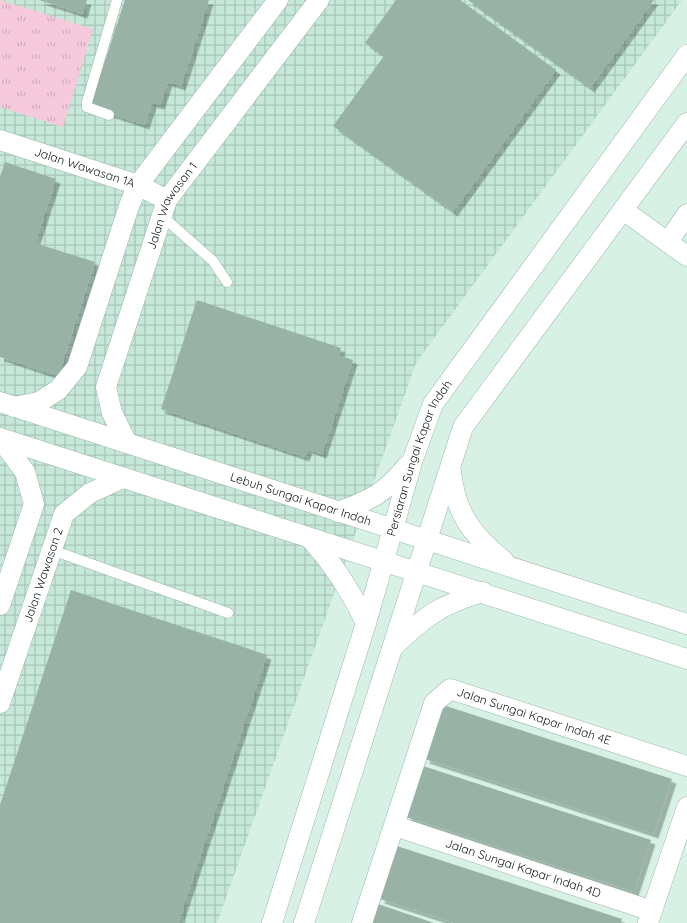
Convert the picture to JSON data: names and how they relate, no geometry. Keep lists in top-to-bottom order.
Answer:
{
  "streets": {
    "street": [
      "Jalan Wawasan 1A",
      "Jalan Wawasan 1",
      "Persiaran Sungai Kapar Indah",
      "Lebuh Sungai Kapar Indah",
      "Jalan Wawasan 2",
      "Jalan Sungai Kapar Indah 4E",
      "Jalan Sungai Kapar Indah 4D"
    ]
  },
  "crossings": [
    ["Jalan Wawasan 1A", "Jalan Wawasan 1"],
    ["Jalan Wawasan 1", "Lebuh Sungai Kapar Indah"],
    ["Persiaran Sungai Kapar Indah", "Lebuh Sungai Kapar Indah"],
    ["Jalan Sungai Kapar Indah 4E", "Jalan Sungai Kapar Indah 4D"]
  ]
}
